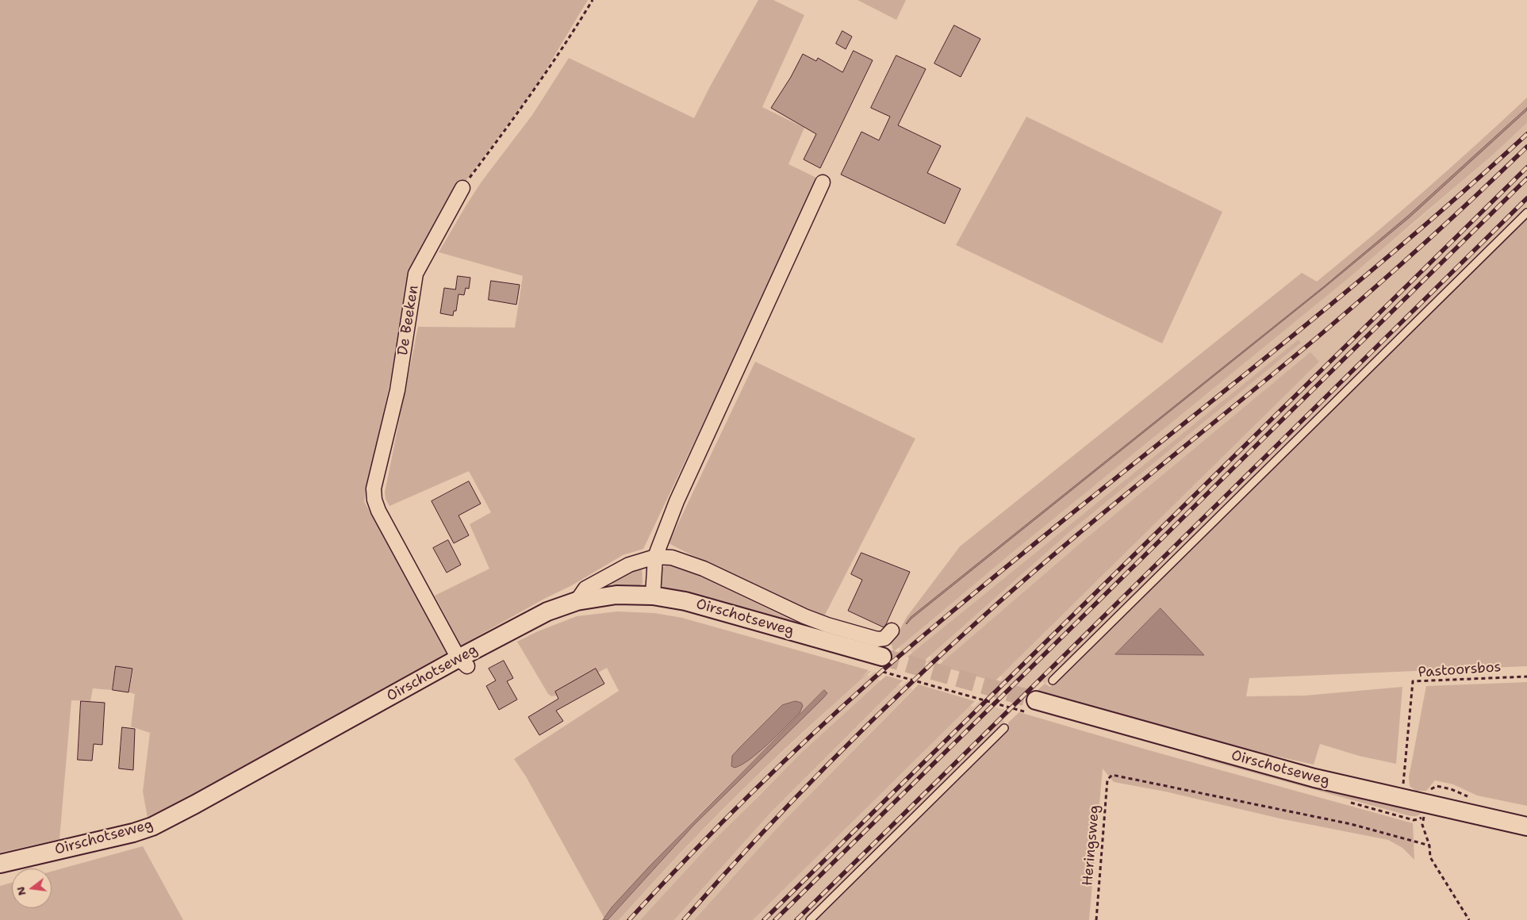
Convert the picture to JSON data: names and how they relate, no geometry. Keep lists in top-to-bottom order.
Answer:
{
  "streets": {
    "street": ["De Beeken", "Oirschotseweg"],
    "path": ["Pastoorsbos", "Heringsweg"]
  },
  "crossings": [
    ["De Beeken", "Oirschotseweg"],
    ["Oirschotseweg", "Pastoorsbos"]
  ],
  "north": "left"
}
